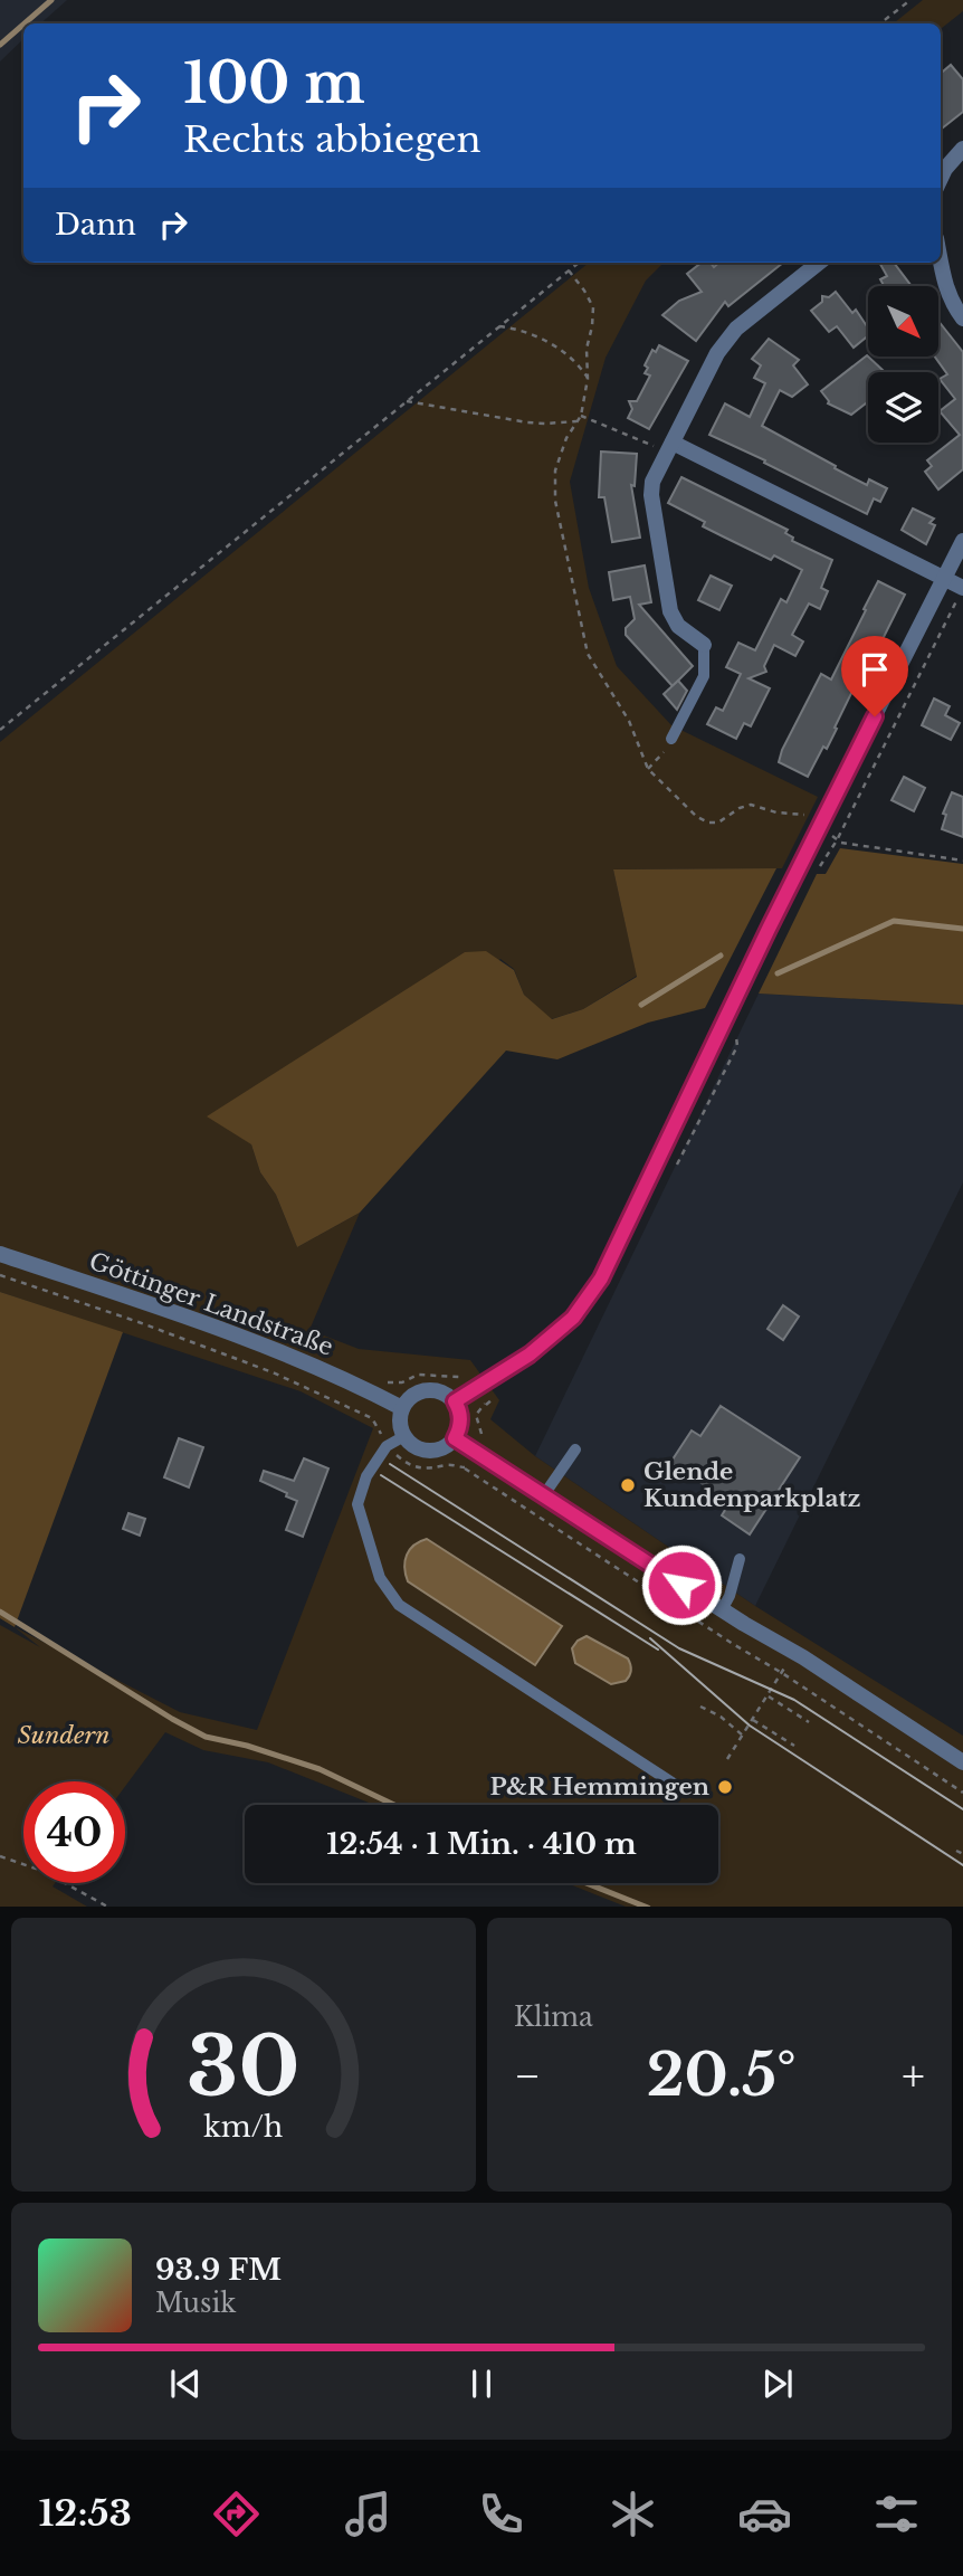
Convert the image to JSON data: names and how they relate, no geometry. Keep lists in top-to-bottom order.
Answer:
{
  "streets": {
    "street": ["Göttinger Landstraße"]
  },
  "parks": ["Sundern"],
  "places": ["Glende Kundenparkplatz", "P&R Hemmingen"],
  "north": "bottom right",
  "page": {
    "turn": ["100 m", "Rechts abbiegen"],
    "then": "Dann",
    "limit": "40",
    "trip": "12:54 · 1 Min. · 410 m",
    "tile": "Klima",
    "heat": ["−", "20.5°", "+"],
    "song": ["93.9 FM", "Musik"],
    "tabs": "12:53",
    "gauge": ["30", "km/h"]
  }
}
